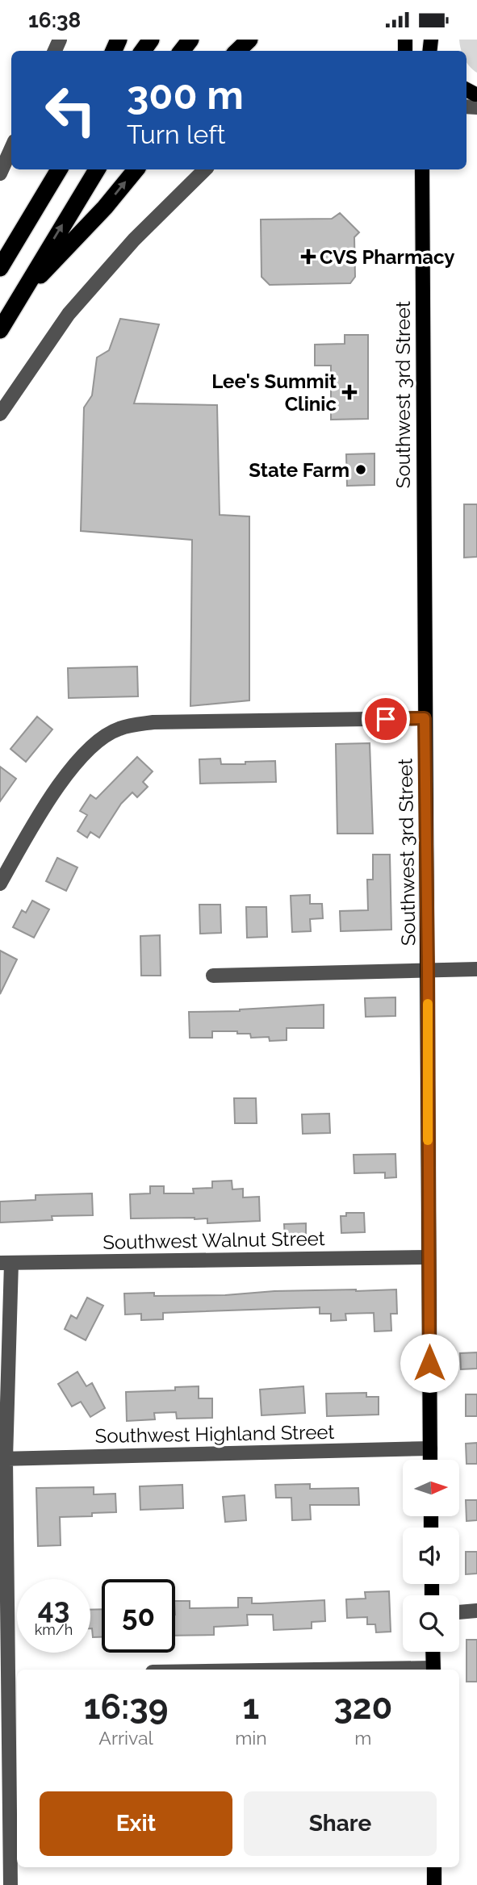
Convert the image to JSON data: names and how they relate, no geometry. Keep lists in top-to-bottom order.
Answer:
{
  "streets": {
    "main road": ["Southwest 3rd Street"],
    "street": ["Southwest Walnut Street", "Southwest Highland Street"]
  },
  "crossings": [
    ["Southwest 3rd Street", "Southwest Walnut Street"],
    ["Southwest 3rd Street", "Southwest Highland Street"]
  ],
  "places": {
    "health": ["CVS Pharmacy", "Lee's Summit Clinic"],
    "other": ["State Farm"]
  },
  "north": "right",
  "page": {
    "status": "16:38",
    "turn": ["300 m", "Turn left"],
    "speed": "43 km/h",
    "limit": "50",
    "eta": [
      "16:39",
      "Arrival",
      "1",
      "min",
      "320",
      "m"
    ],
    "buttons": ["Exit", "Share"]
  }
}
